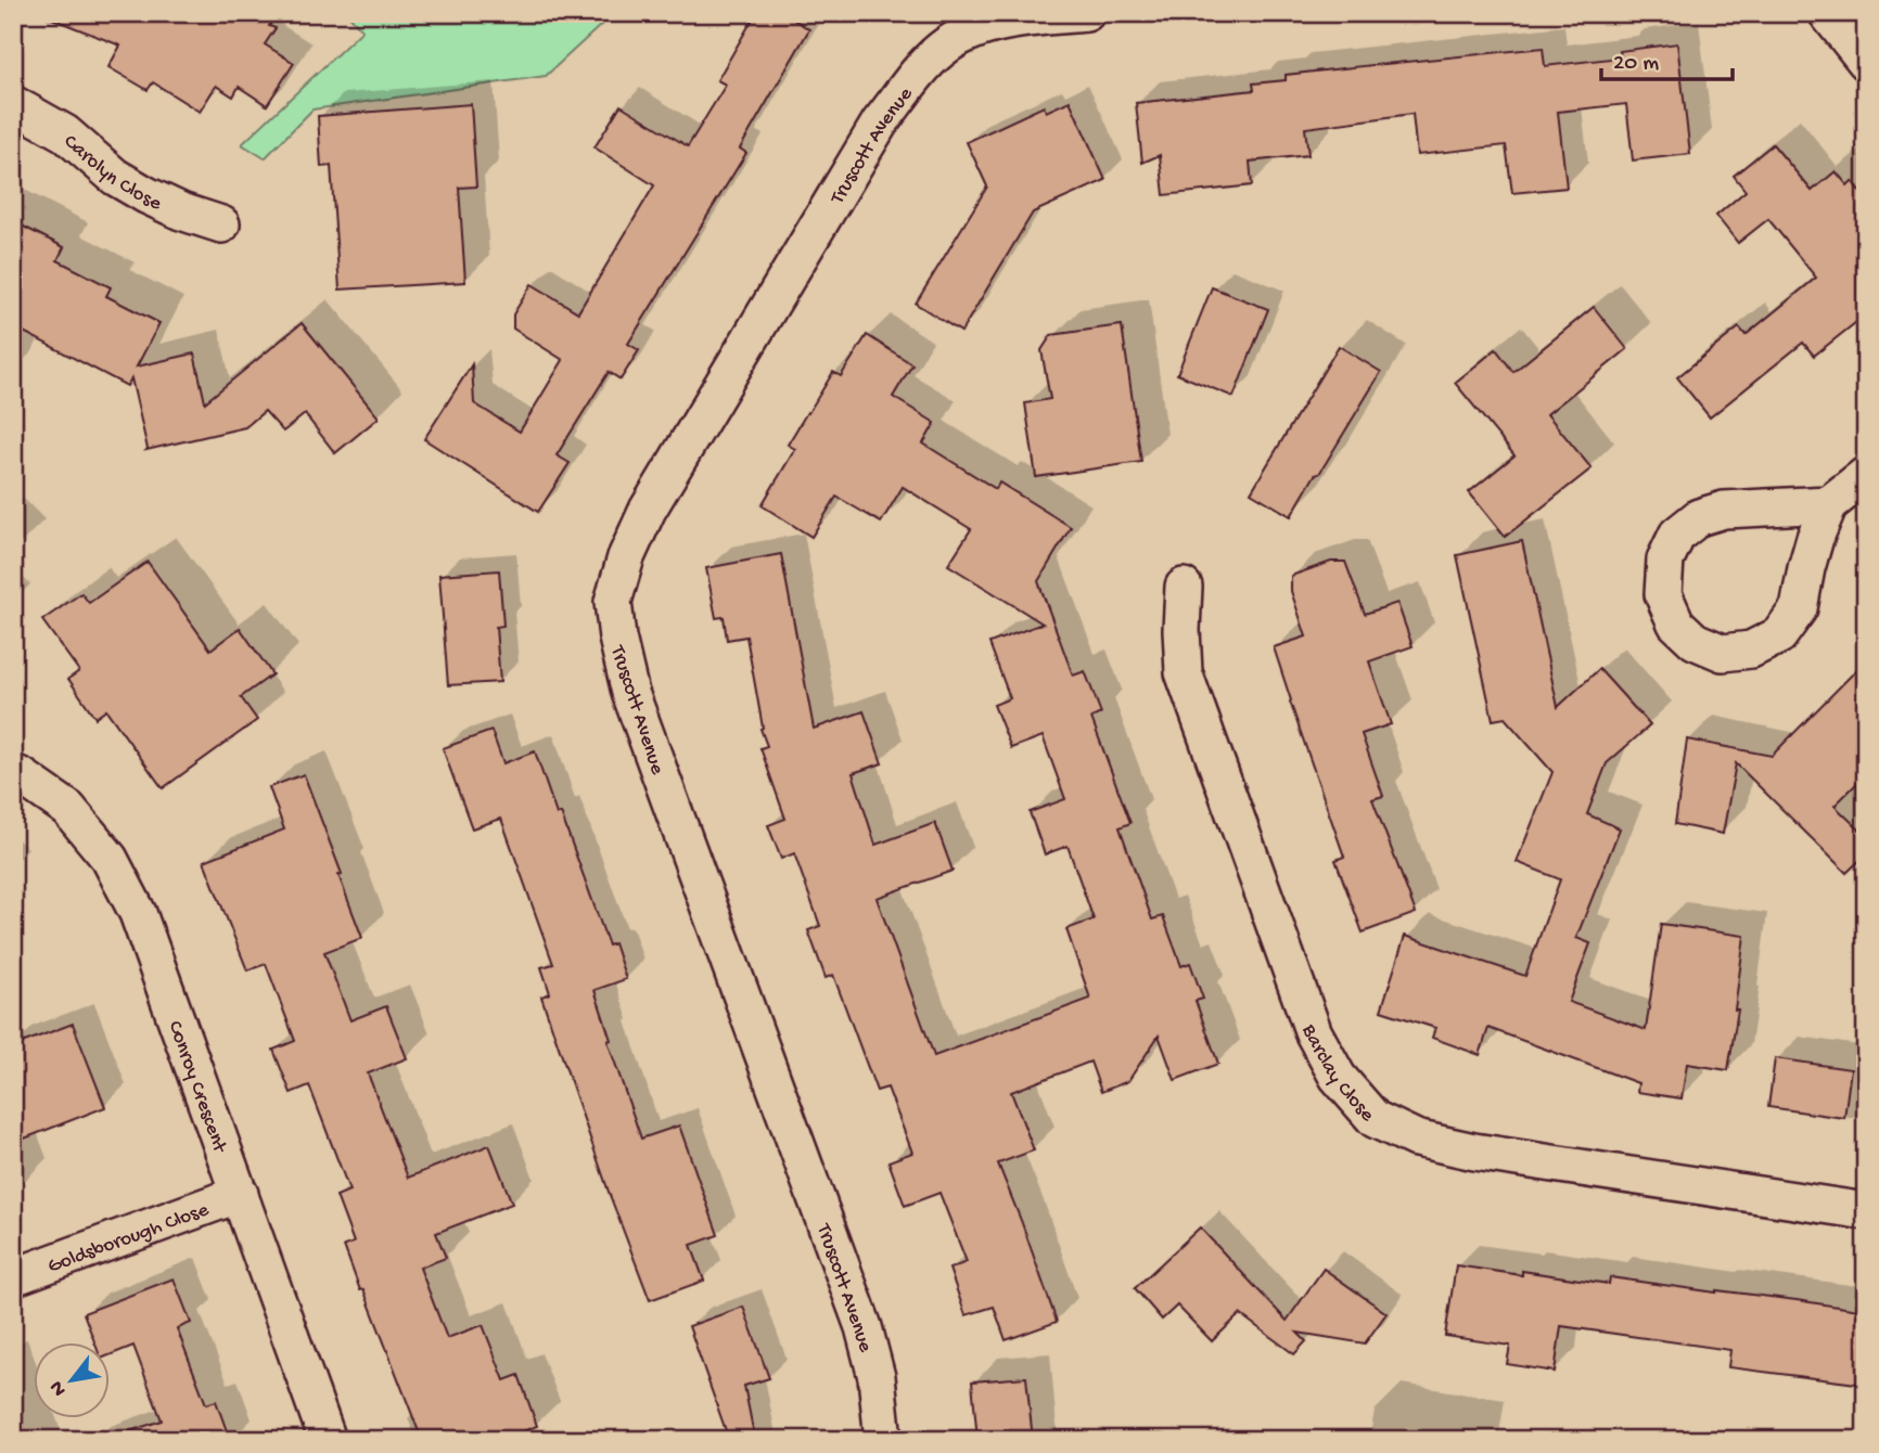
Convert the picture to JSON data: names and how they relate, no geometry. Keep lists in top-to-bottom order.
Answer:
{
  "streets": {
    "street": [
      "Truscott Avenue",
      "Carolyn Close",
      "Barclay Close",
      "Conroy Crescent",
      "Goldsborough Close"
    ]
  },
  "crossings": [
    ["Conroy Crescent", "Goldsborough Close"]
  ],
  "scale_bar": "20 m",
  "north": "bottom left"
}
